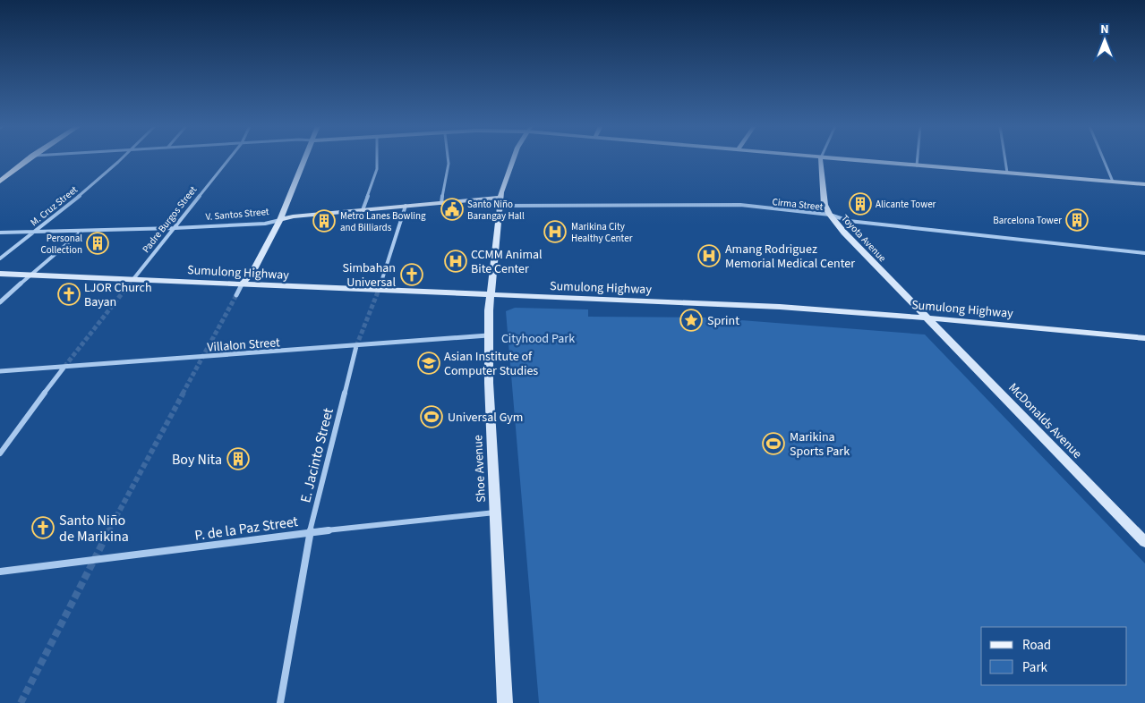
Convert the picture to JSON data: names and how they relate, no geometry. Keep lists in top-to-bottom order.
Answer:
{
  "streets": {
    "street": [
      "Cirma Street",
      "M. Cruz Street",
      "V. Santos Street",
      "Padre Burgos Street",
      "Toyota Avenue",
      "Sumulong Highway",
      "Villalon Street",
      "McDonalds Avenue",
      "E. Jacinto Street",
      "Shoe Avenue",
      "P. de la Paz Street"
    ]
  },
  "crossings": [
    ["Cirma Street", "Toyota Avenue"],
    ["Cirma Street", "Shoe Avenue"],
    ["M. Cruz Street", "V. Santos Street"],
    ["V. Santos Street", "Padre Burgos Street"],
    ["V. Santos Street", "Shoe Avenue"],
    ["Padre Burgos Street", "Sumulong Highway"],
    ["Toyota Avenue", "Sumulong Highway"],
    ["Toyota Avenue", "McDonalds Avenue"],
    ["Sumulong Highway", "McDonalds Avenue"],
    ["Sumulong Highway", "Shoe Avenue"],
    ["Villalon Street", "E. Jacinto Street"],
    ["Villalon Street", "Shoe Avenue"],
    ["E. Jacinto Street", "P. de la Paz Street"],
    ["Shoe Avenue", "P. de la Paz Street"]
  ],
  "parks": ["Cityhood Park"],
  "places": {
    "building": [
      "Alicante Tower",
      "Barcelona Tower",
      "Metro Lanes Bowling and Billiards",
      "Personal Collection",
      "Boy Nita"
    ],
    "public building": ["Santo Niño Barangay Hall"],
    "hospital": ["Marikina City Healthy Center", "Amang Rodriguez Memorial Medical Center", "CCMM Animal Bite Center"],
    "church": ["Simbahan Universal", "LJOR Church Bayan", "Santo Niño de Marikina"],
    "place": ["Sprint"],
    "school or university": ["Asian Institute of Computer Studies"],
    "sports": ["Universal Gym", "Marikina Sports Park"]
  },
  "legend": ["Road", "Park"],
  "north": "top"
}
